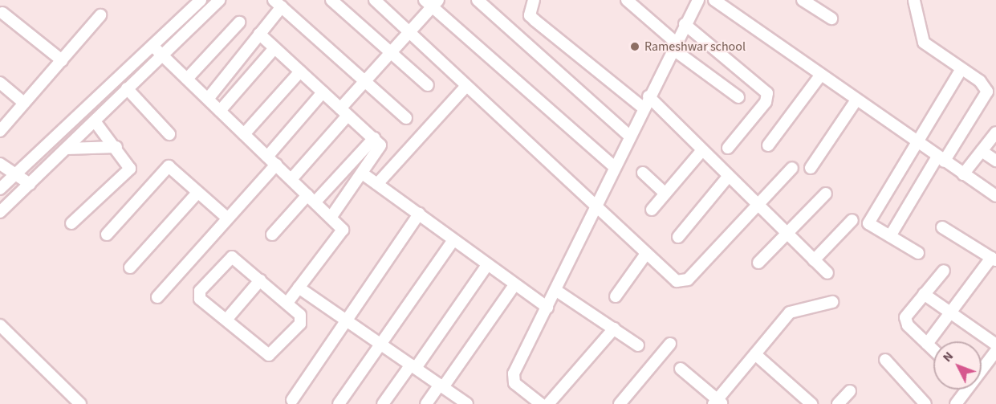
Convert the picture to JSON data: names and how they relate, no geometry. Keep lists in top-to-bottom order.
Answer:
{
  "places": ["Rameshwar school"],
  "north": "top left"
}
